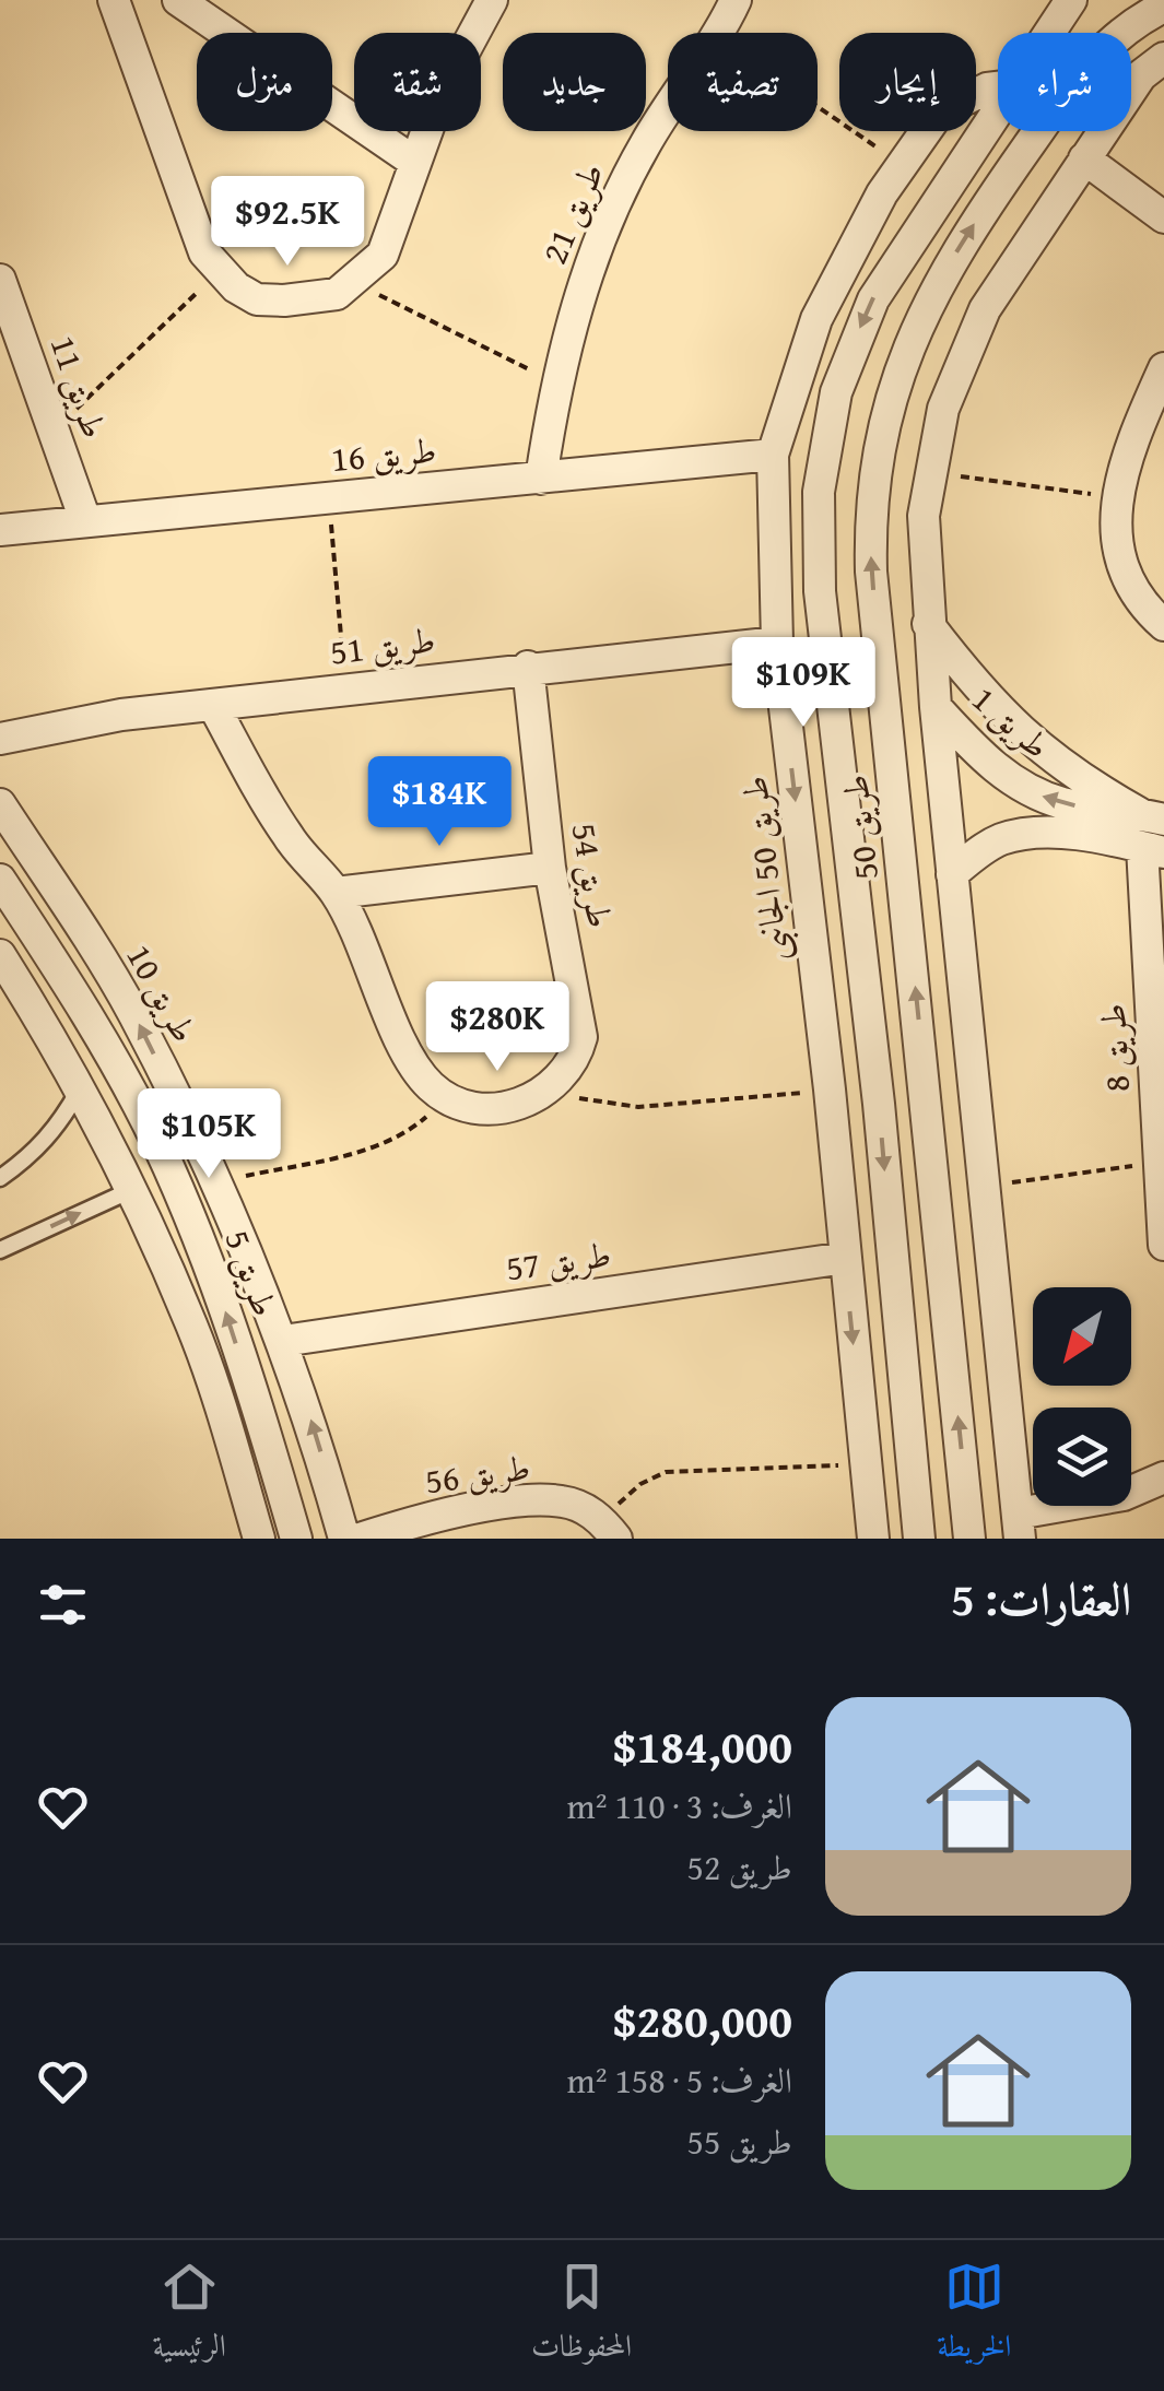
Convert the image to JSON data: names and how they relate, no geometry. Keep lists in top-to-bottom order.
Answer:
{
  "streets": {
    "street": [
      "طريق 21",
      "طريق 11",
      "طريق 16",
      "طريق 51",
      "طريق 1",
      "طريق 50",
      "طريق 50 الجانبى",
      "طريق 54",
      "طريق 10",
      "طريق 8",
      "طريق 57",
      "طريق 5",
      "طريق 56"
    ]
  },
  "crossings": [
    ["طريق 21", "طريق 16"],
    ["طريق 11", "طريق 16"],
    ["طريق 16", "طريق 50 الجانبى"],
    ["طريق 51", "طريق 50 الجانبى"],
    ["طريق 51", "طريق 54"],
    ["طريق 50 الجانبى", "طريق 57"],
    ["طريق 10", "طريق 57"]
  ],
  "north": "bottom left",
  "page": {
    "chip": [
      "شراء",
      "إيجار",
      "تصفية",
      "جديد",
      "شقة",
      "منزل"
    ],
    "price": [
      "$92.5K",
      "$109K",
      "$184K",
      "$280K",
      "$105K"
    ],
    "heading": "العقارات: 5",
    "list": [
      {
        "name": "$184,000",
        "note": "الغرف: 3 · 110 m² · طريق 52"
      },
      {
        "name": "$280,000",
        "note": "الغرف: 5 · 158 m² · طريق 55"
      }
    ],
    "tabs": ["الخريطة", "المحفوظات", "الرئيسية"]
  }
}
